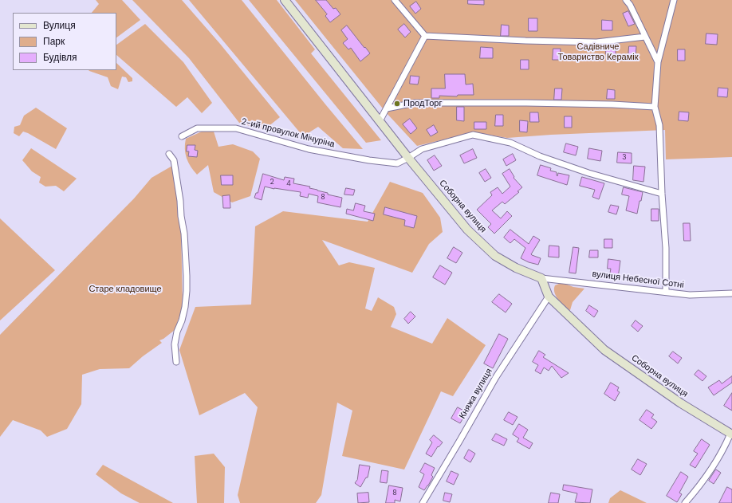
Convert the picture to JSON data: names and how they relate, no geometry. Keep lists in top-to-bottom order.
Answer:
{
  "streets": {
    "main road": ["Соборна вулиця"],
    "street": ["2-ий провулок Мічуріна", "вулиця Небесної Сотні", "Княжа вулиця"]
  },
  "crossings": [
    ["2-ий провулок Мічуріна", "Соборна вулиця"],
    ["Соборна вулиця", "вулиця Небесної Сотні"],
    ["Соборна вулиця", "Княжа вулиця"]
  ],
  "parks": ["Садівниче Товариство Керамік", "Старе кладовище"],
  "places": ["ПродТорг"],
  "house_numbers": [
    "3",
    "2",
    "4",
    "8",
    "8"
  ],
  "legend": ["Вулиця", "Парк", "Будівля"]
}
